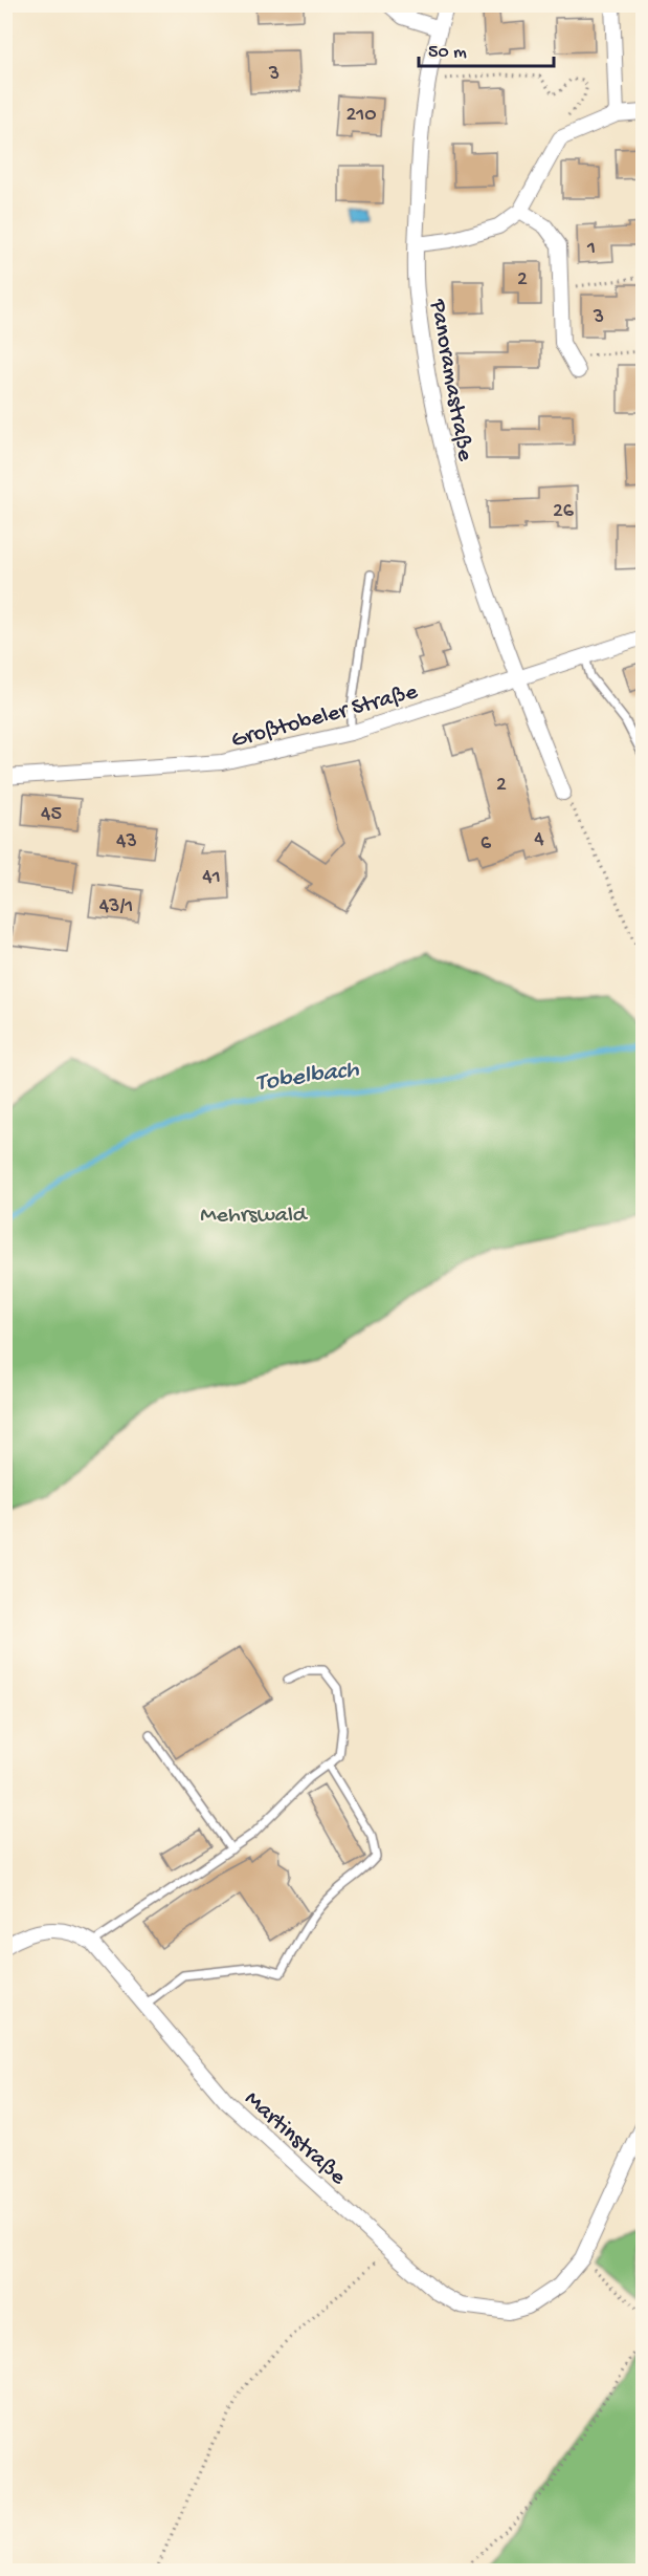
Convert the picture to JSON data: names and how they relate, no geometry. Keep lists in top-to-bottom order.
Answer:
{
  "streets": {
    "street": ["Panoramastraße", "Großtobeler Straße", "Martinstraße"]
  },
  "crossings": [
    ["Panoramastraße", "Großtobeler Straße"]
  ],
  "water": ["Tobelbach"],
  "parks": ["Mehrswald"],
  "house_numbers": [
    "3",
    "210",
    "1",
    "2",
    "3",
    "26",
    "2",
    "45",
    "4",
    "43",
    "6",
    "41",
    "43/1"
  ],
  "scale_bar": "50 m"
}
